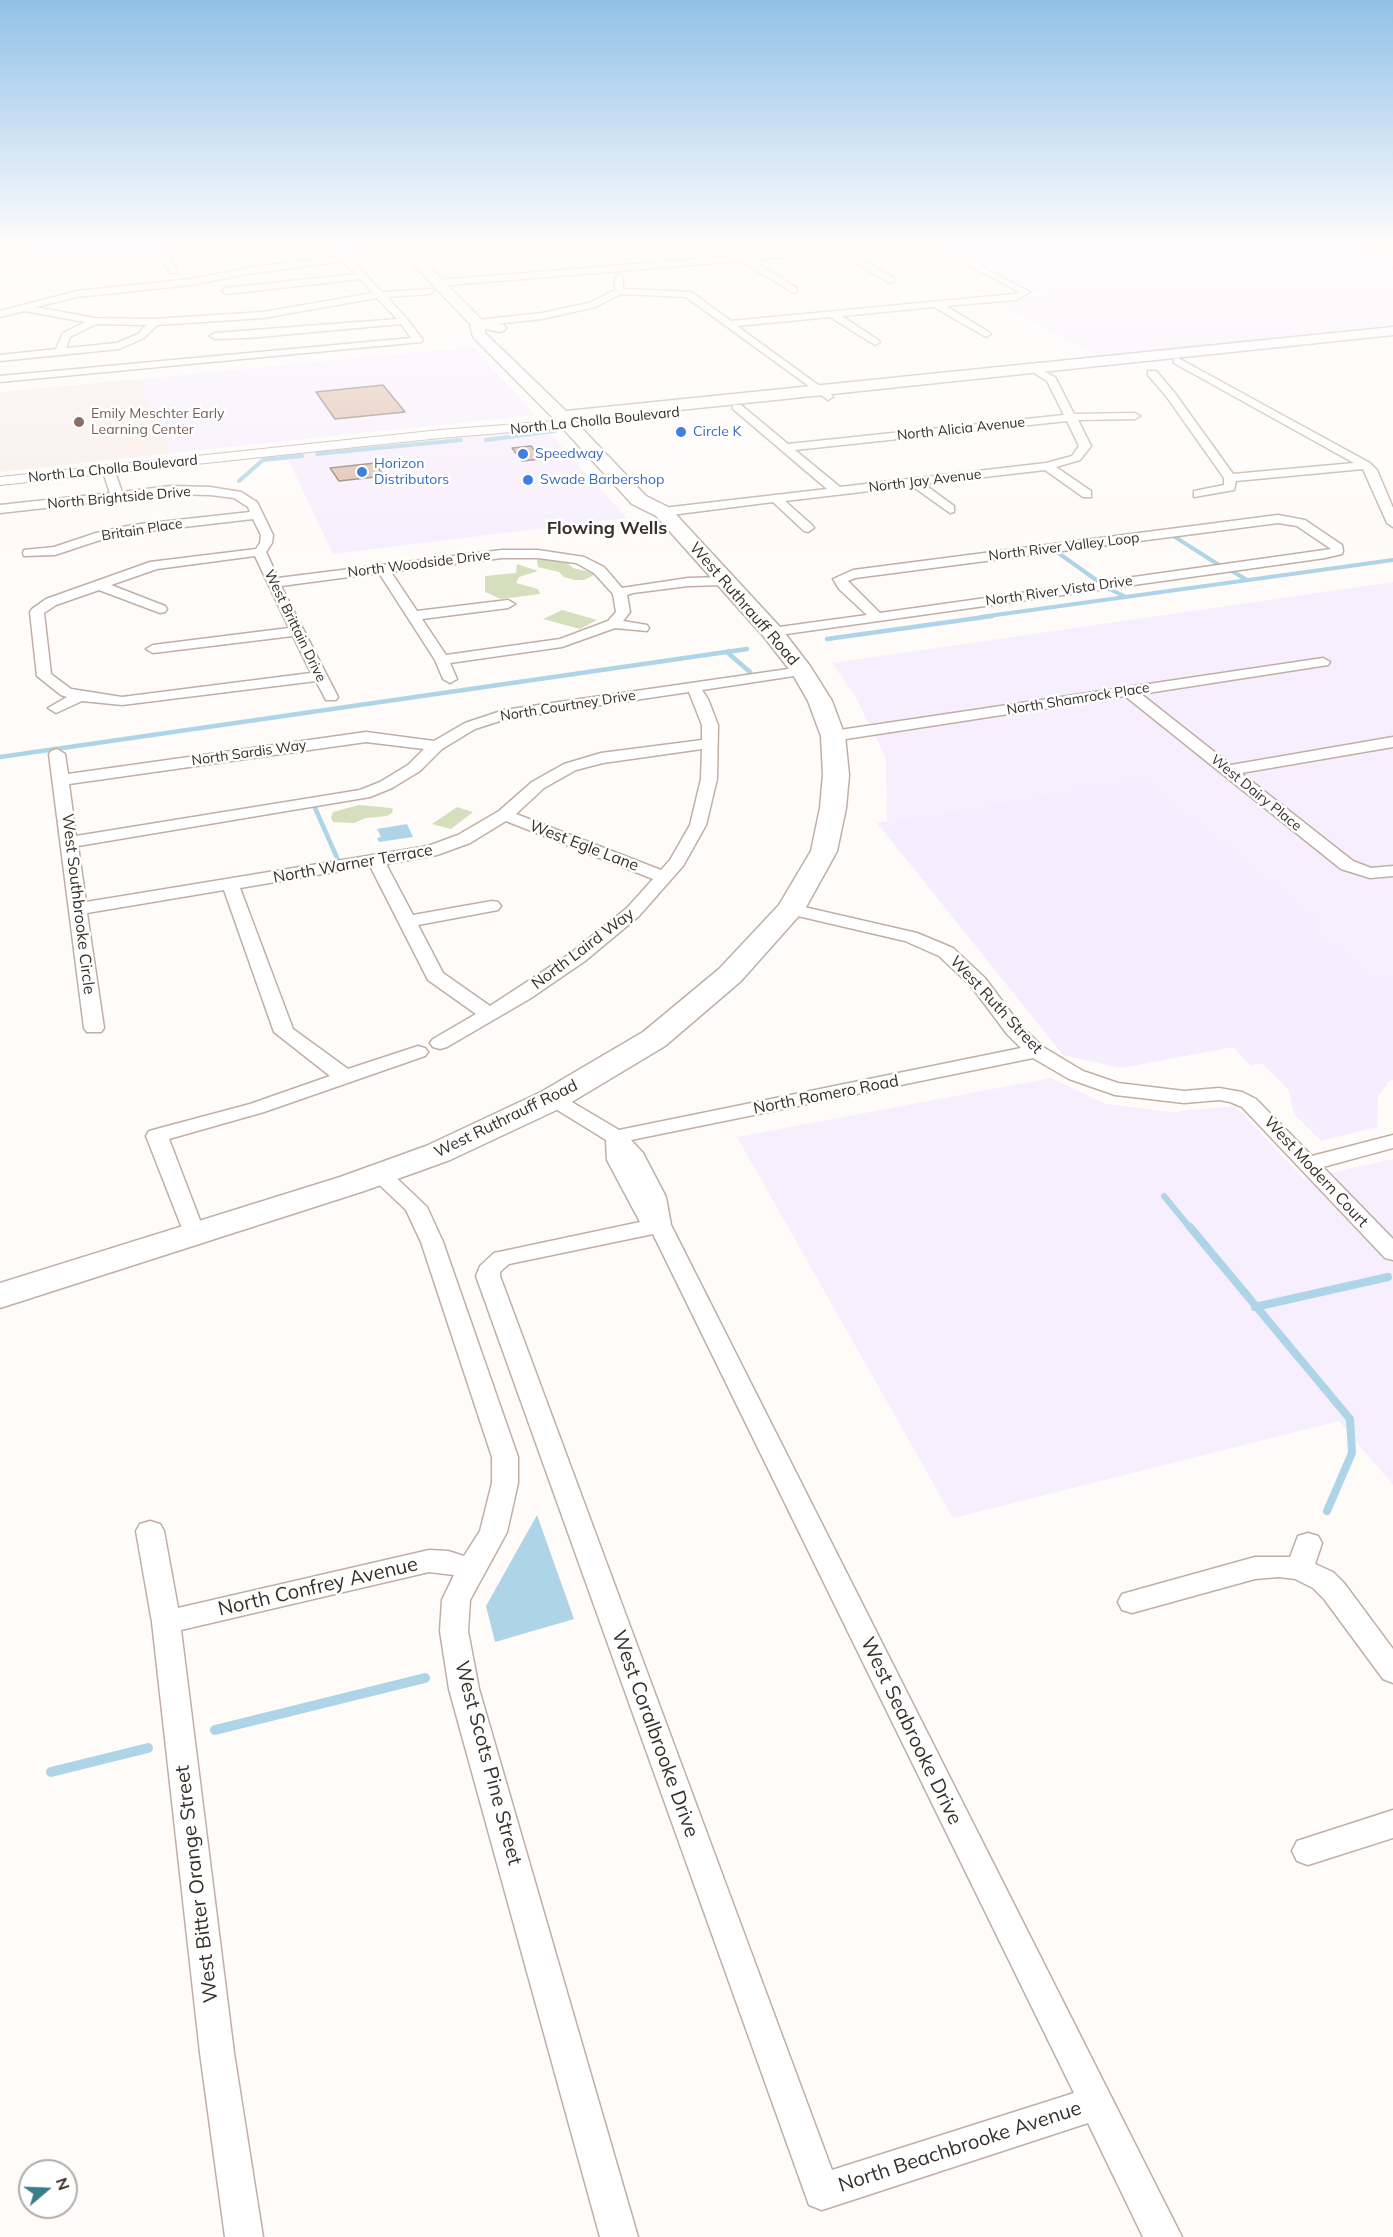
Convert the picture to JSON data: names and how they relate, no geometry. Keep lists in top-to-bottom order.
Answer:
{
  "streets": {
    "main road": ["North La Cholla Boulevard", "West Ruthrauff Road"],
    "street": [
      "North Alicia Avenue",
      "North Jay Avenue",
      "North Brightside Drive",
      "Britain Place",
      "North River Valley Loop",
      "North Woodside Drive",
      "North River Vista Drive",
      "West Brittain Drive",
      "North Shamrock Place",
      "North Courtney Drive",
      "North Sardis Way",
      "West Dairy Place",
      "West Egle Lane",
      "North Warner Terrace",
      "West Southbrooke Circle",
      "North Laird Way",
      "West Ruth Street",
      "North Romero Road",
      "West Modern Court",
      "North Confrey Avenue",
      "West Seabrooke Drive",
      "West Coralbrooke Drive",
      "West Scots Pine Street",
      "West Bitter Orange Street",
      "North Beachbrooke Avenue"
    ]
  },
  "crossings": [
    ["North La Cholla Boulevard", "North Jay Avenue"],
    ["North La Cholla Boulevard", "West Ruthrauff Road"],
    ["North Alicia Avenue", "North Jay Avenue"],
    ["North Jay Avenue", "West Ruthrauff Road"],
    ["North Brightside Drive", "West Brittain Drive"],
    ["Britain Place", "West Brittain Drive"],
    ["North River Valley Loop", "North River Vista Drive"],
    ["North Woodside Drive", "West Brittain Drive"],
    ["North River Vista Drive", "West Ruthrauff Road"],
    ["West Ruthrauff Road", "North Shamrock Place"],
    ["West Ruthrauff Road", "North Courtney Drive"],
    ["West Ruthrauff Road", "West Ruth Street"],
    ["West Ruthrauff Road", "West Scots Pine Street"],
    ["North Shamrock Place", "West Dairy Place"],
    ["North Courtney Drive", "North Sardis Way"],
    ["North Courtney Drive", "West Southbrooke Circle"],
    ["North Courtney Drive", "North Laird Way"],
    ["North Sardis Way", "West Southbrooke Circle"],
    ["West Egle Lane", "North Warner Terrace"],
    ["West Egle Lane", "North Laird Way"],
    ["North Warner Terrace", "West Southbrooke Circle"],
    ["North Warner Terrace", "North Laird Way"],
    ["West Ruth Street", "North Romero Road"],
    ["West Ruth Street", "West Modern Court"],
    ["North Confrey Avenue", "West Scots Pine Street"],
    ["North Confrey Avenue", "West Bitter Orange Street"],
    ["West Seabrooke Drive", "West Coralbrooke Drive"],
    ["West Seabrooke Drive", "North Beachbrooke Avenue"],
    ["West Coralbrooke Drive", "North Beachbrooke Avenue"]
  ],
  "districts": ["Flowing Wells"],
  "places": [
    "Emily Meschter Early Learning Center",
    "Circle K",
    "Speedway",
    "Horizon Distributors",
    "Swade Barbershop"
  ],
  "north": "right"
}
